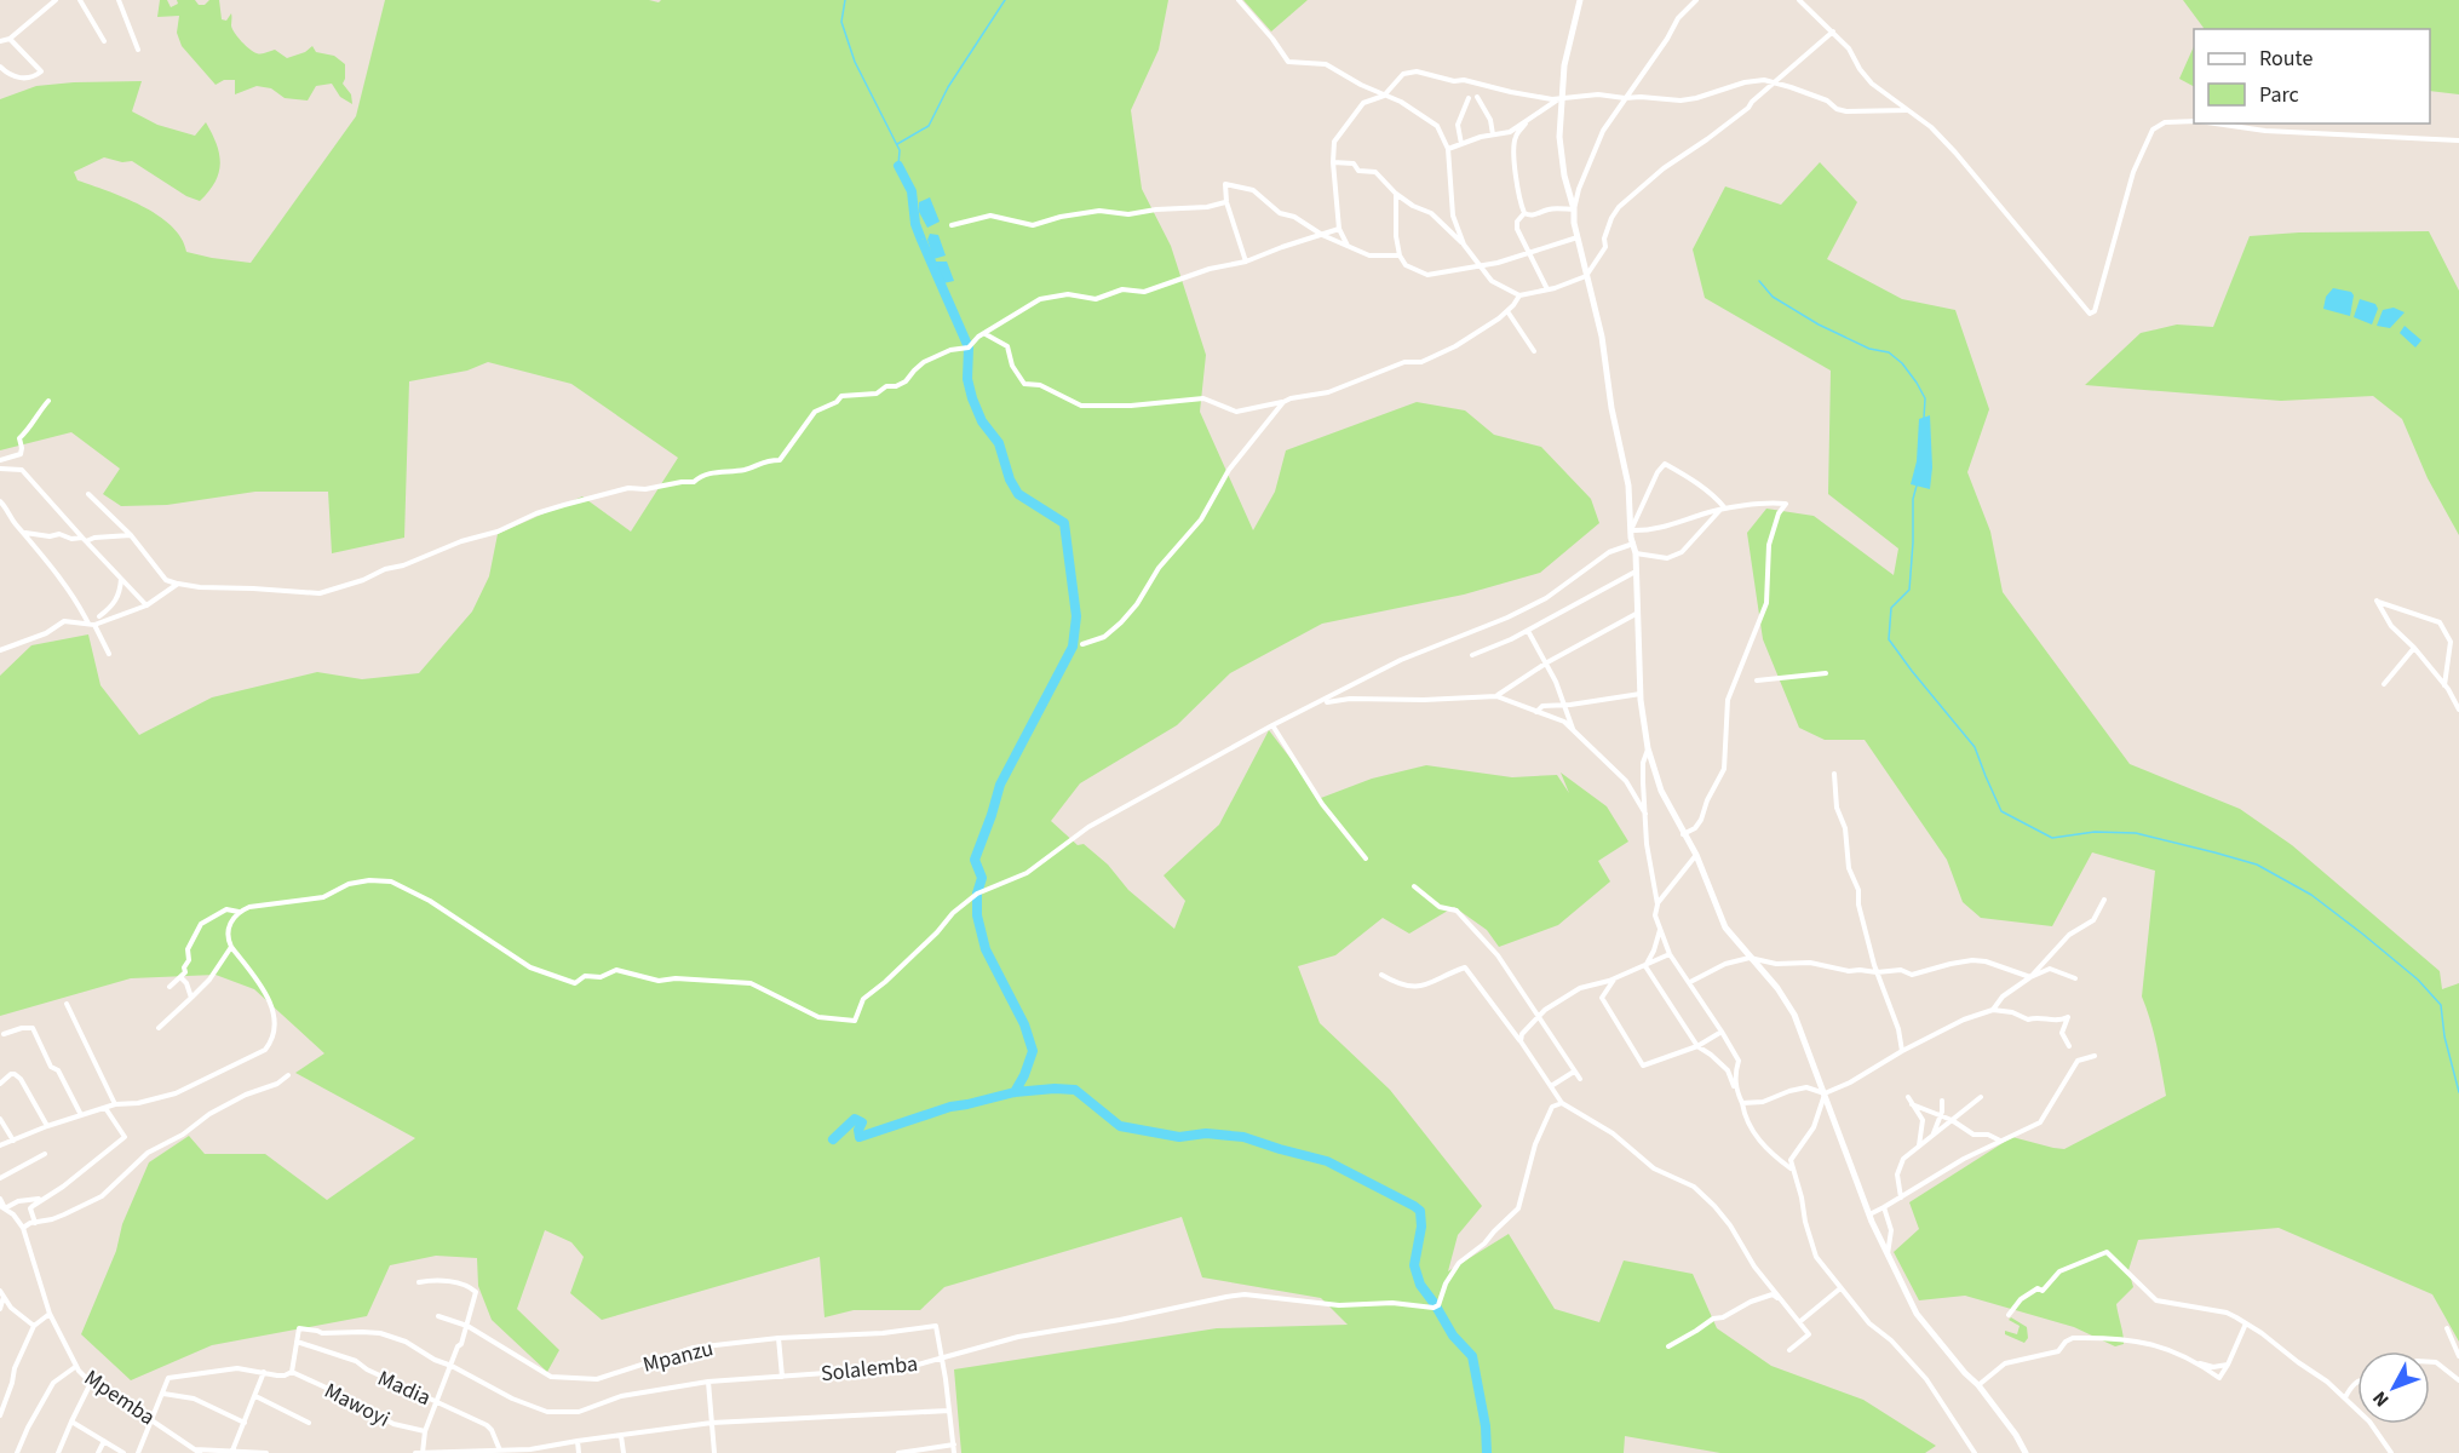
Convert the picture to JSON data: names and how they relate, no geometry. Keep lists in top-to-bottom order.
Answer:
{
  "streets": {
    "street": [
      "Mpanzu",
      "Solalemba",
      "Madia",
      "Mpemba",
      "Mawoyi"
    ]
  },
  "crossings": [
    ["Mpanzu", "Solalemba"],
    ["Solalemba", "Madia"]
  ],
  "legend": ["Route", "Parc"],
  "north": "bottom left"
}
